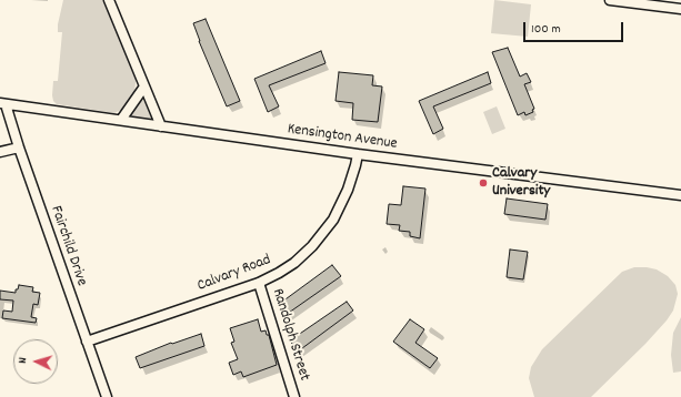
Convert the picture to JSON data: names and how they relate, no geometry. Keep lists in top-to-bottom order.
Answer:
{
  "streets": {
    "street": [
      "Kensington Avenue",
      "Fairchild Drive",
      "Calvary Road",
      "Randolph Street"
    ]
  },
  "crossings": [
    ["Kensington Avenue", "Fairchild Drive"],
    ["Kensington Avenue", "Calvary Road"],
    ["Fairchild Drive", "Calvary Road"],
    ["Calvary Road", "Randolph Street"]
  ],
  "places": ["Calvary University"],
  "scale_bar": "100 m",
  "north": "left"
}
